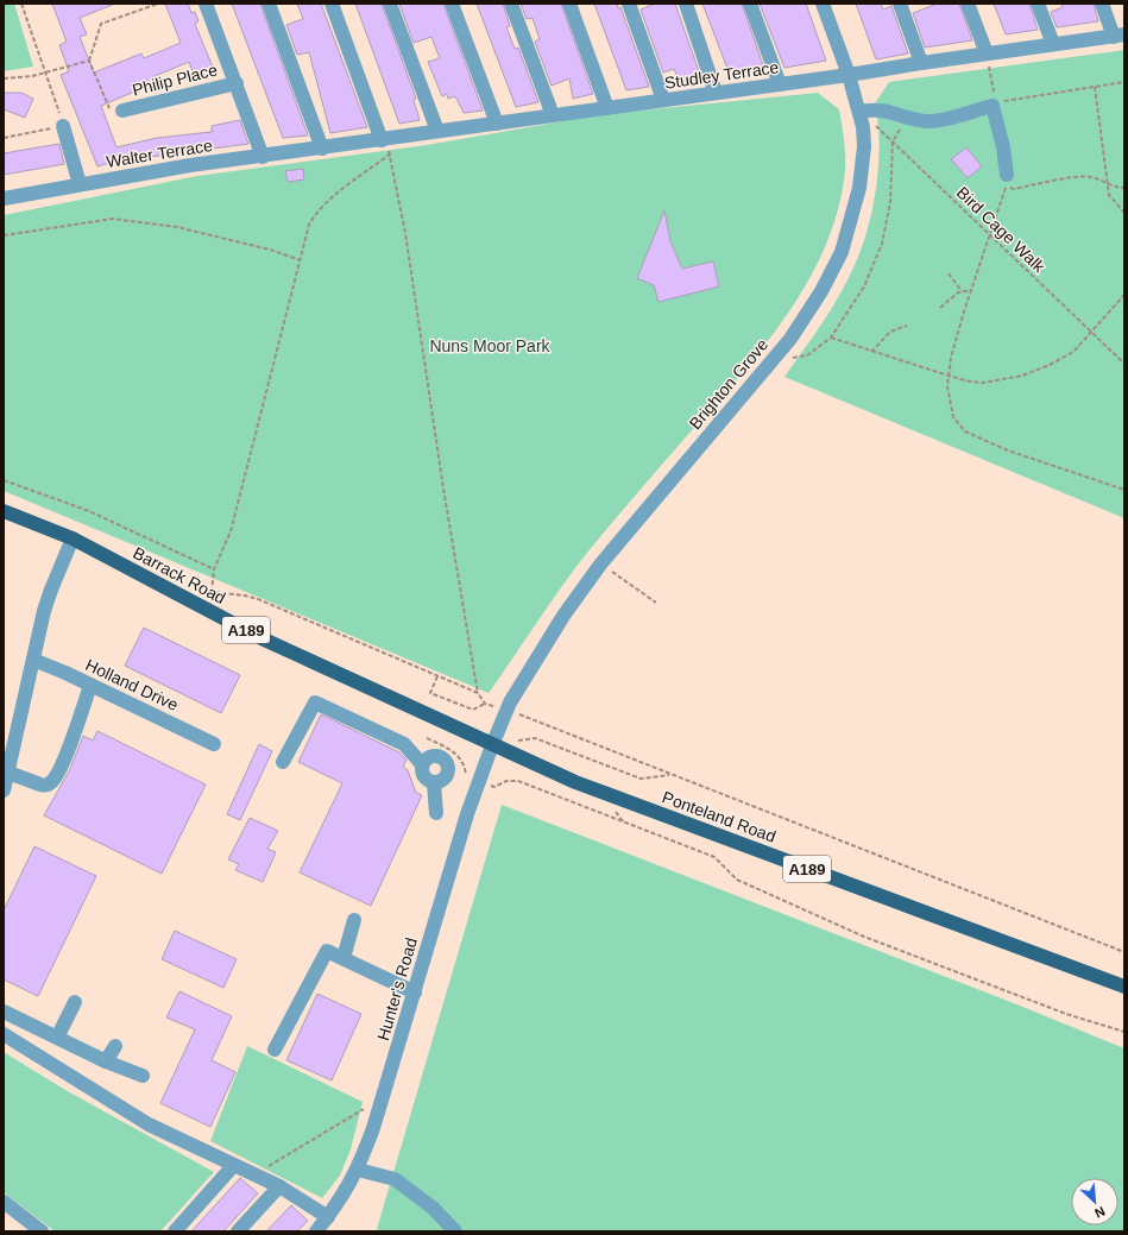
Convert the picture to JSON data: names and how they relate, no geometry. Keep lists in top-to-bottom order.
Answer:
{
  "streets": {
    "main road": ["Barrack Road", "A189", "Ponteland Road"],
    "street": [
      "Studley Terrace",
      "Philip Place",
      "Walter Terrace",
      "Brighton Grove",
      "Holland Drive",
      "Hunter's Road"
    ],
    "path": ["Bird Cage Walk"]
  },
  "crossings": [
    ["Studley Terrace", "Walter Terrace"],
    ["Studley Terrace", "Brighton Grove"],
    ["Bird Cage Walk", "Brighton Grove"],
    ["Brighton Grove", "Barrack Road"],
    ["Brighton Grove", "Ponteland Road"],
    ["Brighton Grove", "Hunter's Road"],
    ["Barrack Road", "Ponteland Road"],
    ["Barrack Road", "Hunter's Road"],
    ["Ponteland Road", "Hunter's Road"]
  ],
  "parks": ["Nuns Moor Park"],
  "north": "bottom right"
}
